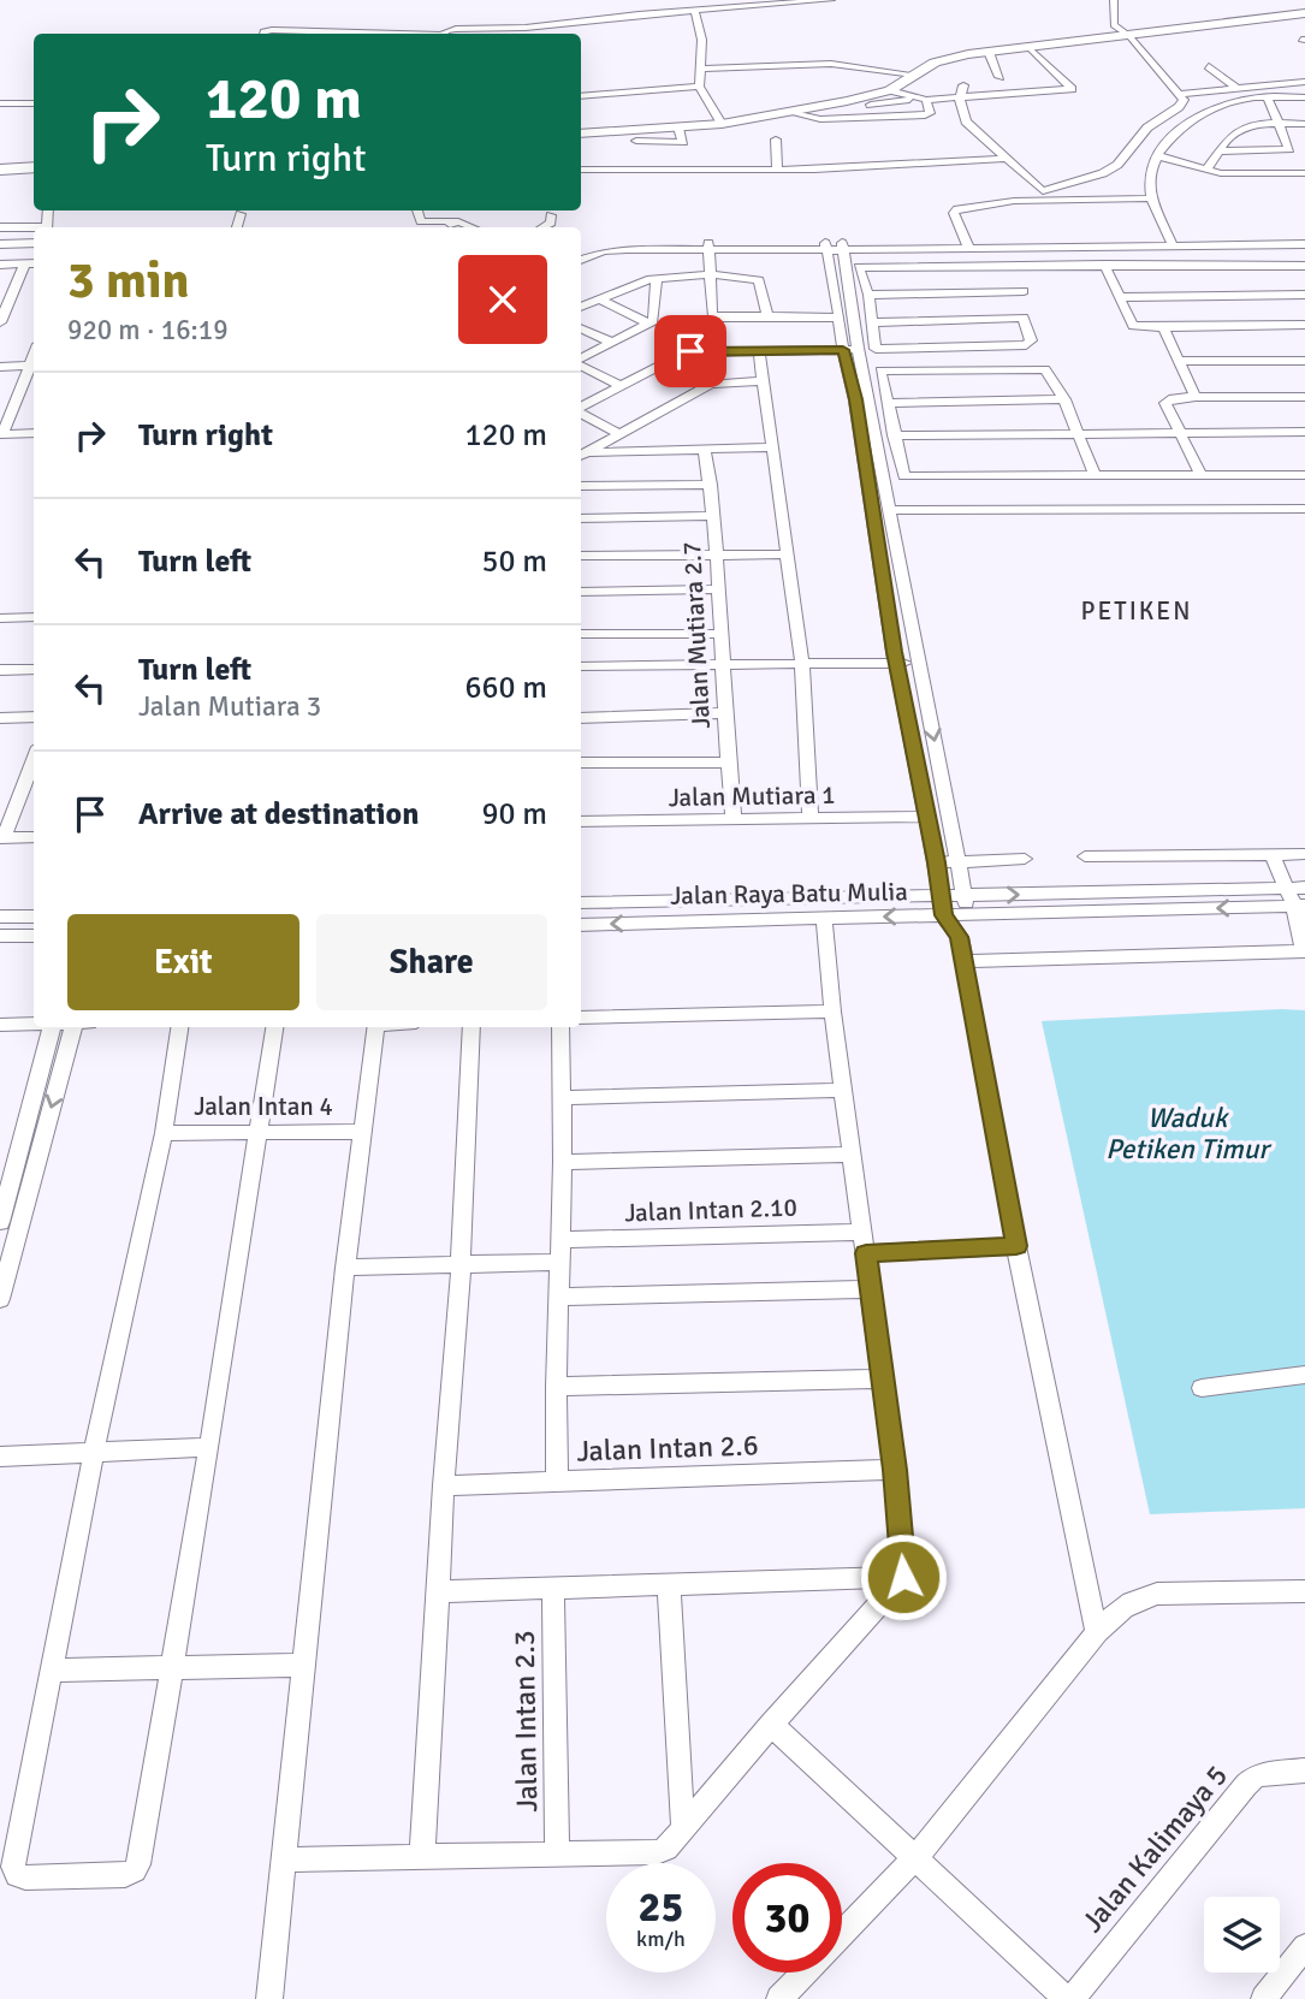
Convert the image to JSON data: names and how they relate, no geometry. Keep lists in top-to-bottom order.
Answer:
{
  "streets": {
    "street": [
      "Jalan Mutiara 2.7",
      "Jalan Mutiara 1",
      "Jalan Raya Batu Mulia",
      "Jalan Intan 4",
      "Jalan Intan 2.10",
      "Jalan Intan 2.6",
      "Jalan Intan 2.3",
      "Jalan Kalimaya 5"
    ]
  },
  "crossings": [
    ["Jalan Mutiara 2.7", "Jalan Mutiara 1"]
  ],
  "districts": ["PETIKEN"],
  "water": ["Waduk Petiken Timur"],
  "page": {
    "turn": ["120 m", "Turn right"],
    "heading": ["3 min", "920 m · 16:19"],
    "list": [
      {
        "name": "Turn right",
        "value": "120 m"
      },
      {
        "name": "Turn left",
        "value": "50 m"
      },
      {
        "name": "Turn left",
        "note": "Jalan Mutiara 3",
        "value": "660 m"
      },
      {
        "name": "Arrive at destination",
        "value": "90 m"
      }
    ],
    "buttons": ["Exit", "Share"],
    "speed": "25 km/h",
    "limit": "30"
  }
}
